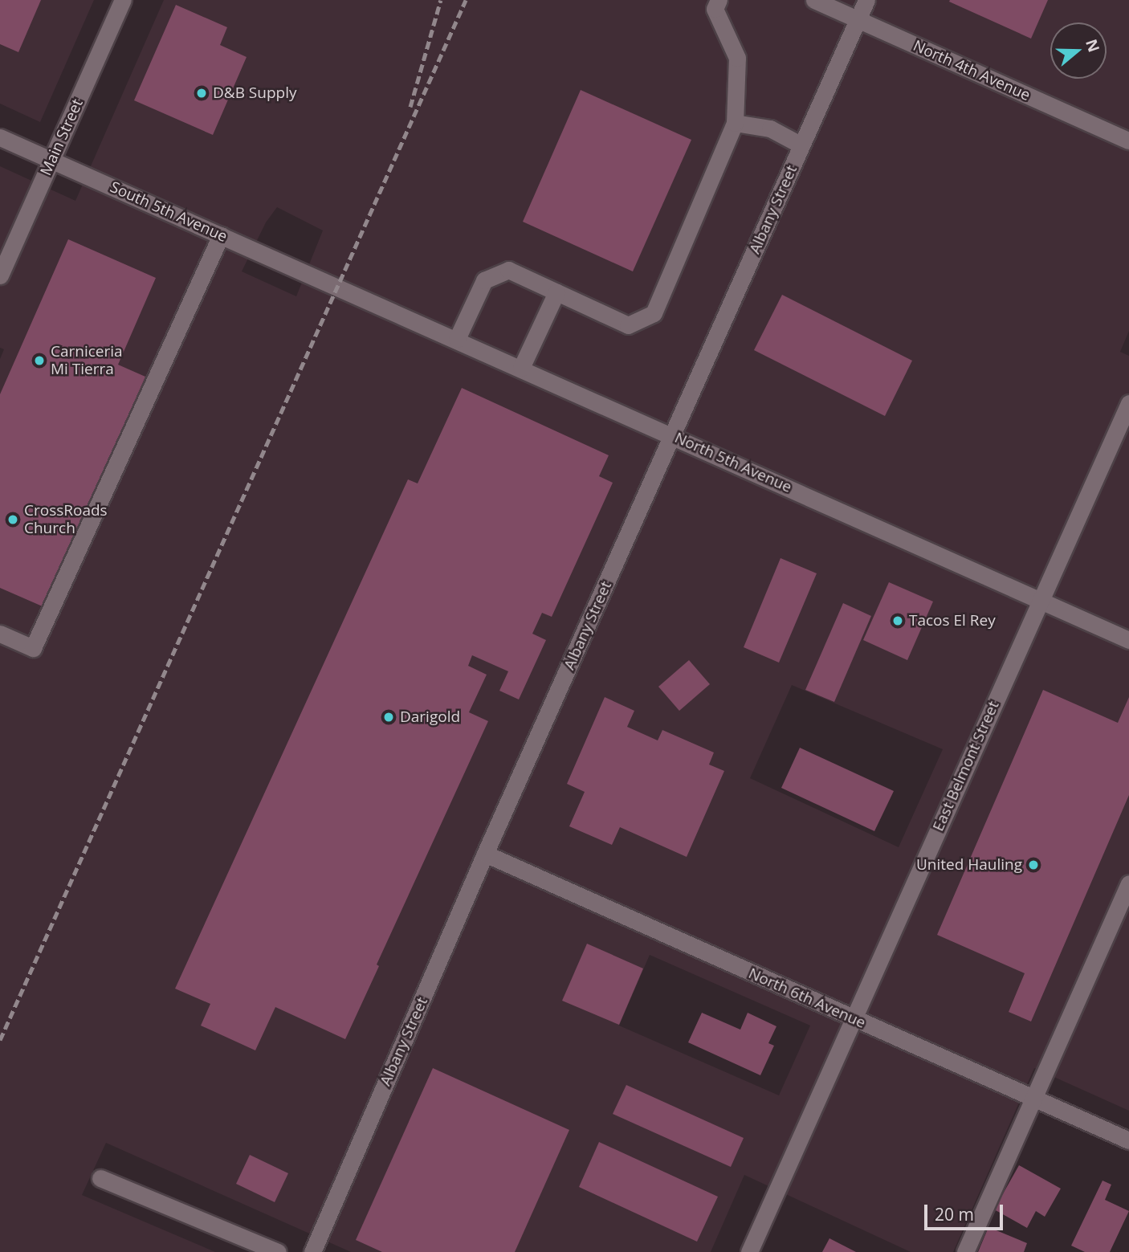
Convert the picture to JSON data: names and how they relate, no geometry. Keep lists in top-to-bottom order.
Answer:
{
  "streets": {
    "street": [
      "North 4th Avenue",
      "Main Street",
      "Albany Street",
      "South 5th Avenue",
      "North 5th Avenue",
      "East Belmont Street",
      "North 6th Avenue"
    ]
  },
  "crossings": [
    ["North 4th Avenue", "Albany Street"],
    ["Main Street", "South 5th Avenue"],
    ["Albany Street", "North 5th Avenue"],
    ["Albany Street", "North 6th Avenue"],
    ["South 5th Avenue", "North 5th Avenue"],
    ["North 5th Avenue", "East Belmont Street"],
    ["East Belmont Street", "North 6th Avenue"]
  ],
  "places": [
    "D&B Supply",
    "Carniceria Mi Tierra",
    "CrossRoads Church",
    "Tacos El Rey",
    "Darigold",
    "United Hauling"
  ],
  "scale_bar": "20 m",
  "north": "right"
}
